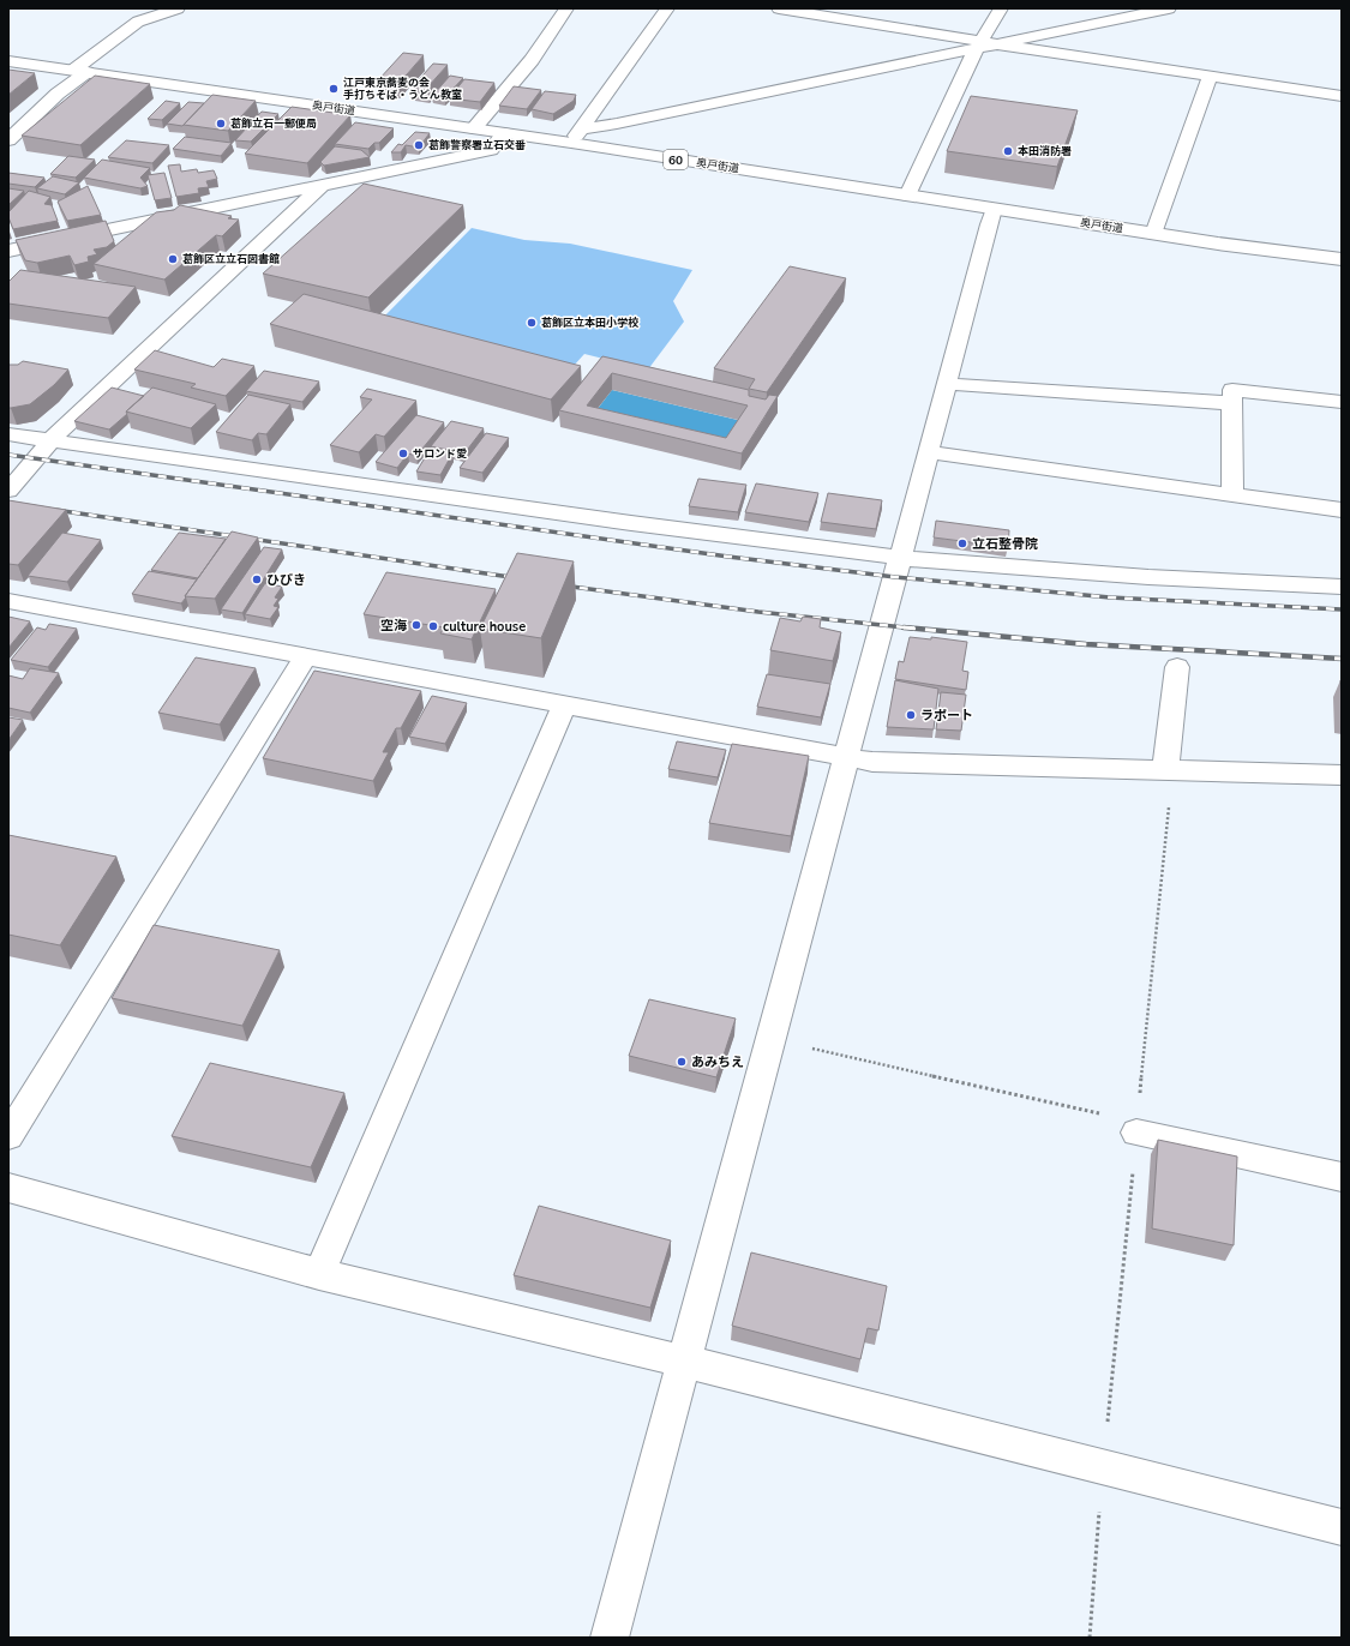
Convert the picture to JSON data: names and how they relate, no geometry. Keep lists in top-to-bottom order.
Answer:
{
  "streets": {
    "street": ["奥戸街道", "60"]
  },
  "places": [
    "江戸東京蕎麦の会 手打ちそば・うどん教室",
    "葛飾立石一郵便局",
    "葛飾警察署立石交番",
    "本田消防署",
    "葛飾区立立石図書館",
    "葛飾区立本田小学校",
    "サロンド愛",
    "立石整骨院",
    "ひびき",
    "空海",
    "culture house",
    "ラポート",
    "あみちえ"
  ]
}
